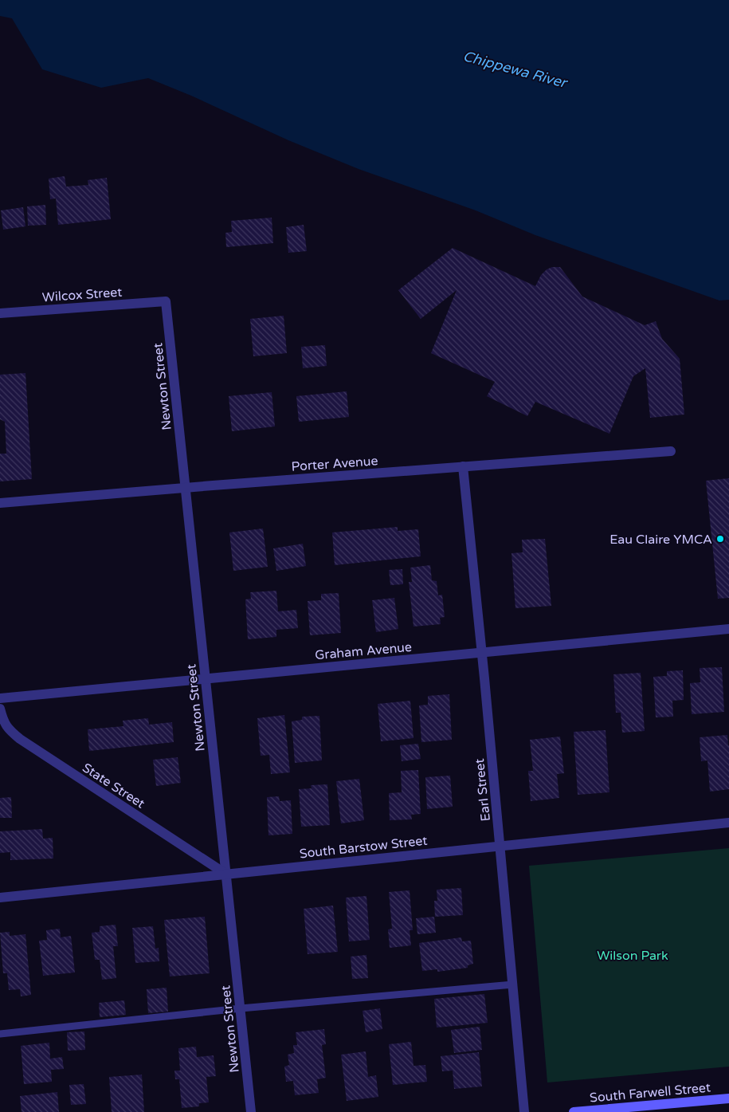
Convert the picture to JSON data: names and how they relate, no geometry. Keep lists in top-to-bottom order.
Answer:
{
  "streets": {
    "main road": ["South Farwell Street"],
    "street": [
      "Wilcox Street",
      "Newton Street",
      "Porter Avenue",
      "Graham Avenue",
      "State Street",
      "Earl Street",
      "South Barstow Street"
    ]
  },
  "crossings": [
    ["Wilcox Street", "Newton Street"],
    ["Newton Street", "Porter Avenue"],
    ["Newton Street", "Graham Avenue"],
    ["Newton Street", "State Street"],
    ["Newton Street", "South Barstow Street"],
    ["Porter Avenue", "Earl Street"],
    ["Graham Avenue", "Earl Street"],
    ["State Street", "South Barstow Street"],
    ["Earl Street", "South Barstow Street"]
  ],
  "water": ["Chippewa River"],
  "parks": ["Wilson Park"],
  "places": ["Eau Claire YMCA"]
}
